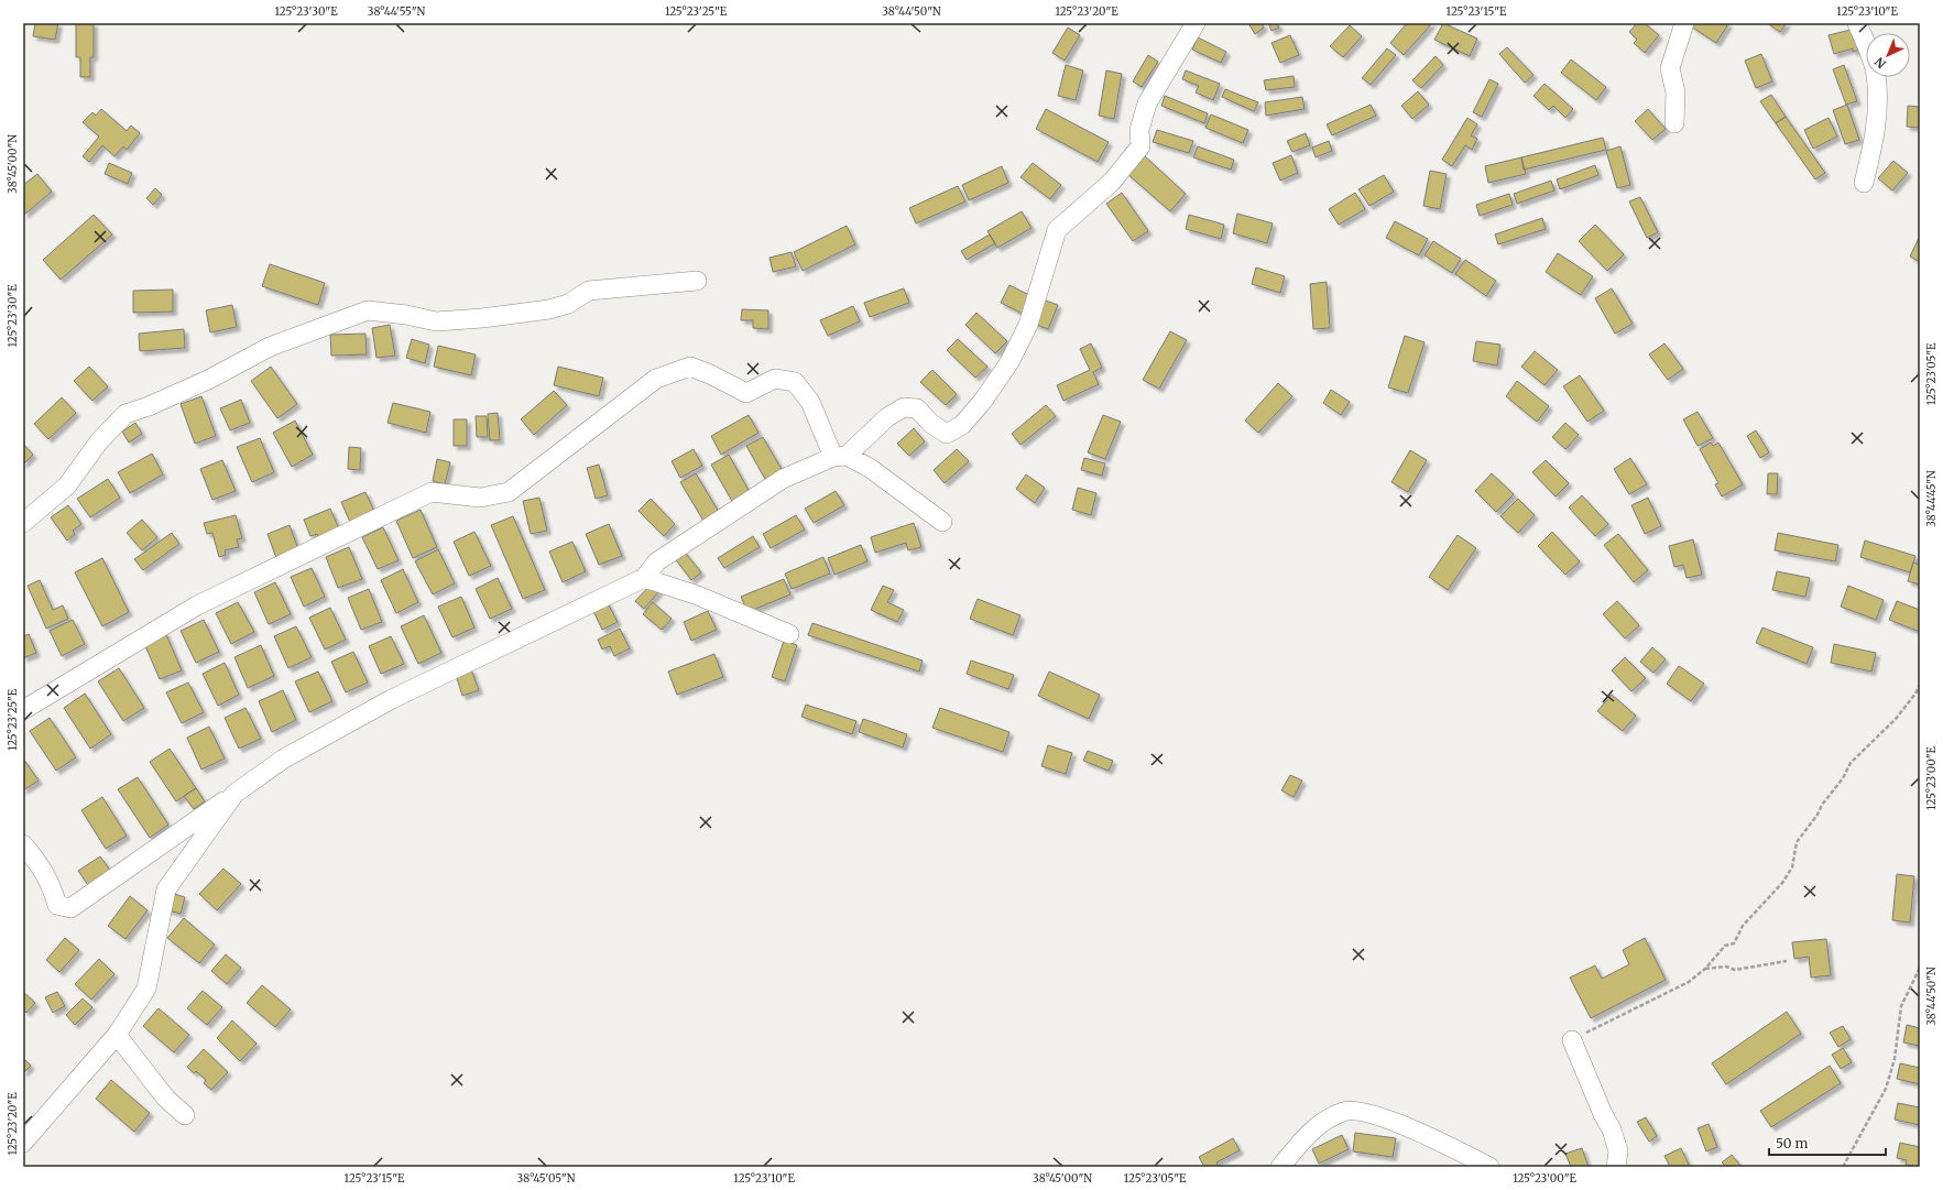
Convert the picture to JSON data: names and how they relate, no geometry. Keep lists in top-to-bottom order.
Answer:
{
  "scale_bar": "50 m",
  "north": "bottom left",
  "coordinates": [
    "125°23'30\"E",
    "38°44'55\"N",
    "125°23'25\"E",
    "38°44'50\"N",
    "125°23'20\"E",
    "125°23'15\"E",
    "125°23'10\"E",
    "38°45'00\"N",
    "125°23'05\"E",
    "38°44'45\"N",
    "125°23'00\"E",
    "38°45'05\"N"
  ]
}
